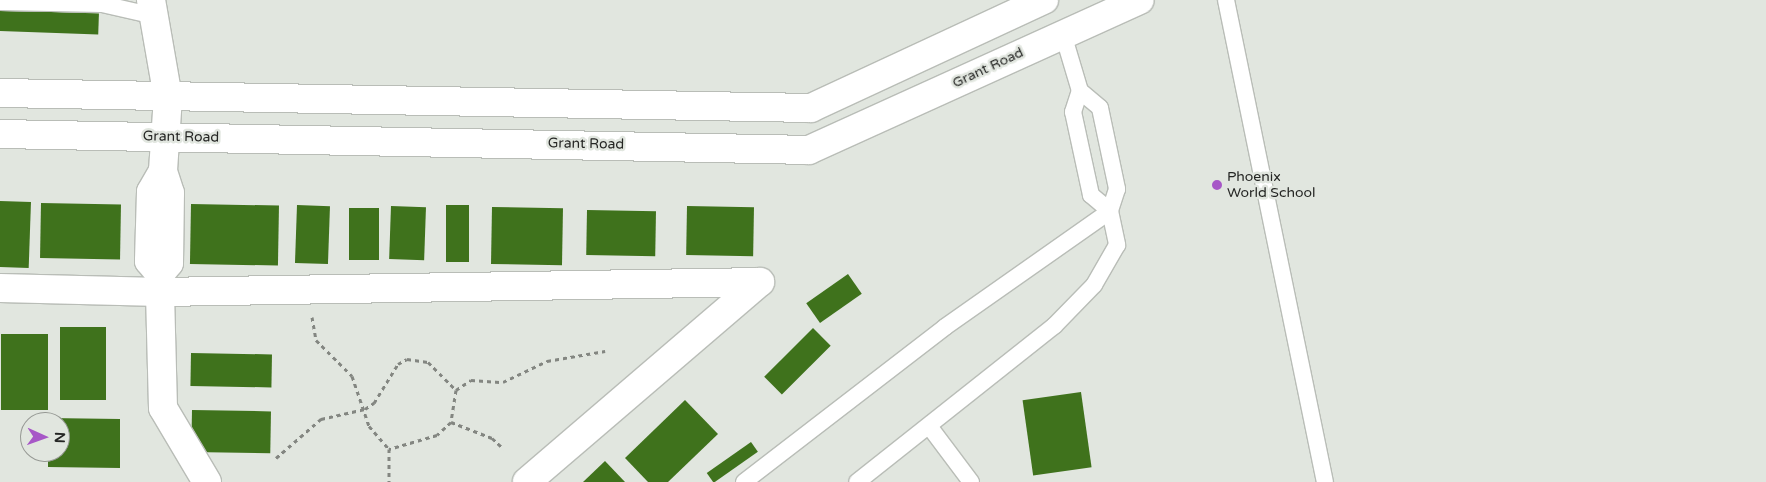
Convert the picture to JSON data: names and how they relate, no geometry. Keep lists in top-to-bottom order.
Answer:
{
  "streets": {
    "main road": ["Grant Road"]
  },
  "places": ["Phoenix World School"],
  "north": "right"
}
